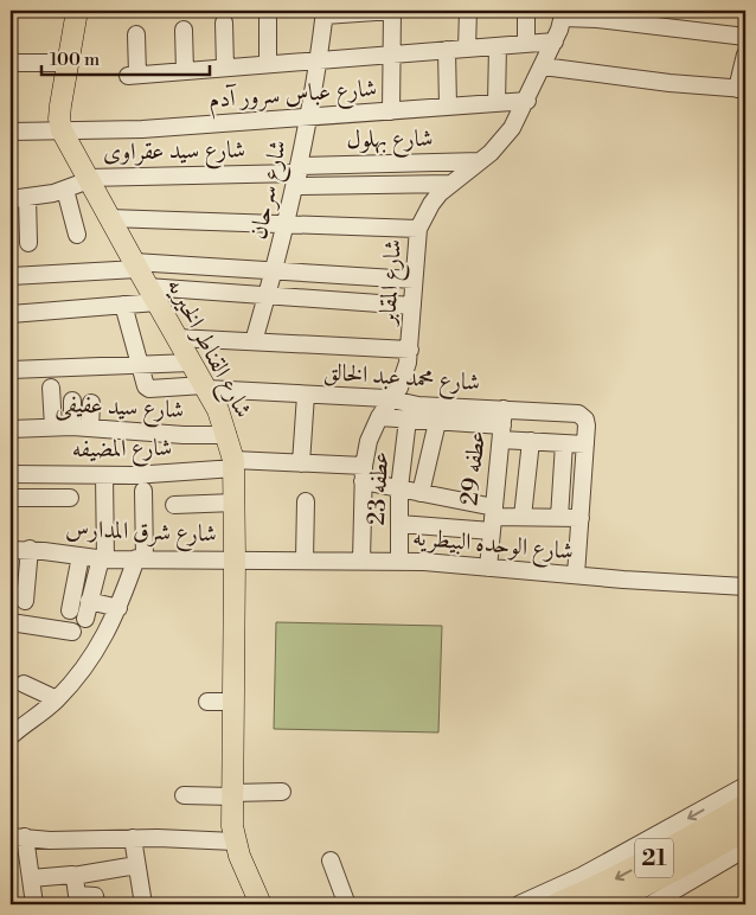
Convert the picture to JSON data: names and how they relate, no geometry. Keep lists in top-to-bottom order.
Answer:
{
  "streets": {
    "highway": ["21"],
    "main road": ["شارع القناطر الخيريه"],
    "street": [
      "شارع عباس سرور آدم",
      "شارع بهلول",
      "شارع سيد عقراوى",
      "شارع سرحان",
      "شارع المقابر",
      "شارع محمد عبد الخالق",
      "شارع سيد عفيفى",
      "شارع المضيفه",
      "عطفه 29",
      "عطفه 23",
      "شارع شرق المدارس",
      "شارع الوحده البيطريه"
    ]
  },
  "crossings": [
    ["شارع عباس سرور آدم", "شارع سرحان"],
    ["شارع عباس سرور آدم", "شارع المقابر"],
    ["شارع عباس سرور آدم", "شارع القناطر الخيريه"],
    ["شارع بهلول", "شارع سيد عقراوى"],
    ["شارع بهلول", "شارع سرحان"],
    ["شارع بهلول", "شارع المقابر"],
    ["شارع سيد عقراوى", "شارع سرحان"],
    ["شارع سيد عقراوى", "شارع القناطر الخيريه"],
    ["شارع المقابر", "شارع محمد عبد الخالق"],
    ["شارع المقابر", "شارع المضيفه"],
    ["شارع المقابر", "شارع الوحده البيطريه"],
    ["شارع القناطر الخيريه", "شارع محمد عبد الخالق"],
    ["شارع القناطر الخيريه", "شارع سيد عفيفى"],
    ["شارع القناطر الخيريه", "شارع المضيفه"],
    ["شارع القناطر الخيريه", "شارع شرق المدارس"],
    ["شارع القناطر الخيريه", "شارع الوحده البيطريه"],
    ["شارع محمد عبد الخالق", "عطفه 29"],
    ["شارع المضيفه", "عطفه 29"],
    ["شارع المضيفه", "عطفه 23"],
    ["عطفه 29", "شارع الوحده البيطريه"],
    ["عطفه 23", "شارع الوحده البيطريه"],
    ["شارع شرق المدارس", "شارع الوحده البيطريه"]
  ],
  "scale_bar": "100 m"
}
